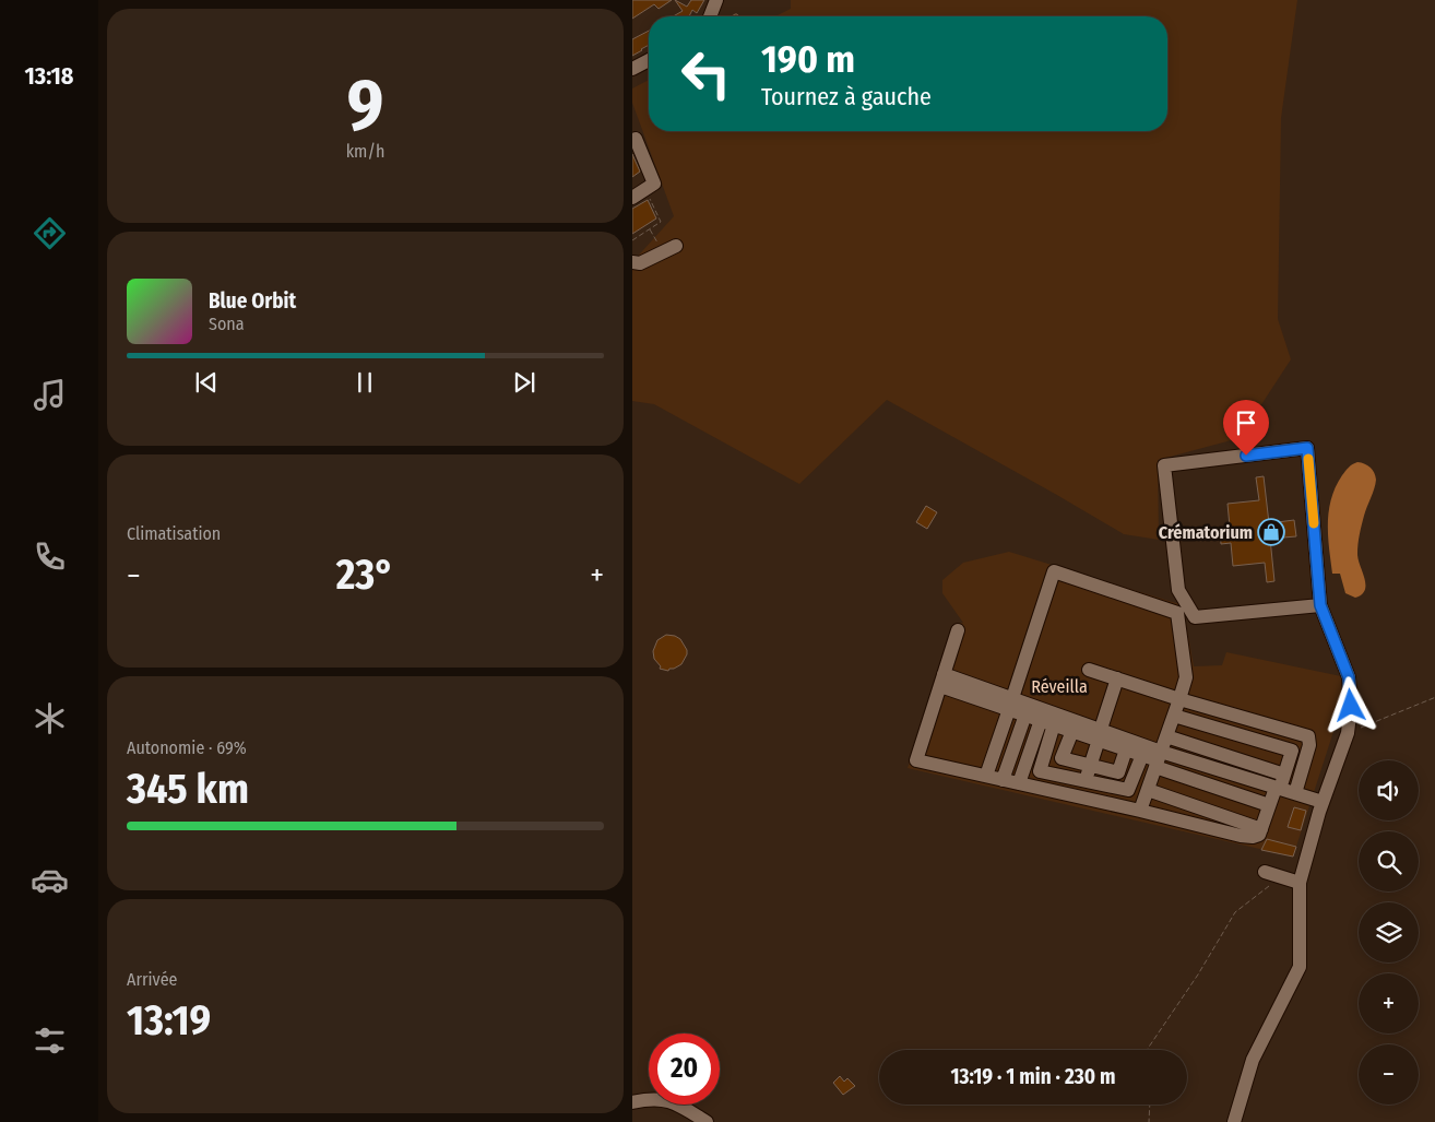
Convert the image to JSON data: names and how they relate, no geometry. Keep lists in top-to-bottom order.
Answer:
{
  "parks": ["Réveilla"],
  "places": {
    "shop": ["Crématorium"]
  },
  "page": {
    "tabs": "13:18",
    "tile": [
      ["9", "km/h"],
      "Climatisation",
      ["Autonomie · 69%", "345 km"],
      ["Arrivée", "13:19"]
    ],
    "turn": ["190 m", "Tournez à gauche"],
    "song": ["Blue Orbit", "Sona"],
    "heat": ["−", "23°", "+"],
    "map_buttons": ["+", "−"],
    "limit": "20",
    "trip": "13:19 · 1 min · 230 m"
  }
}
